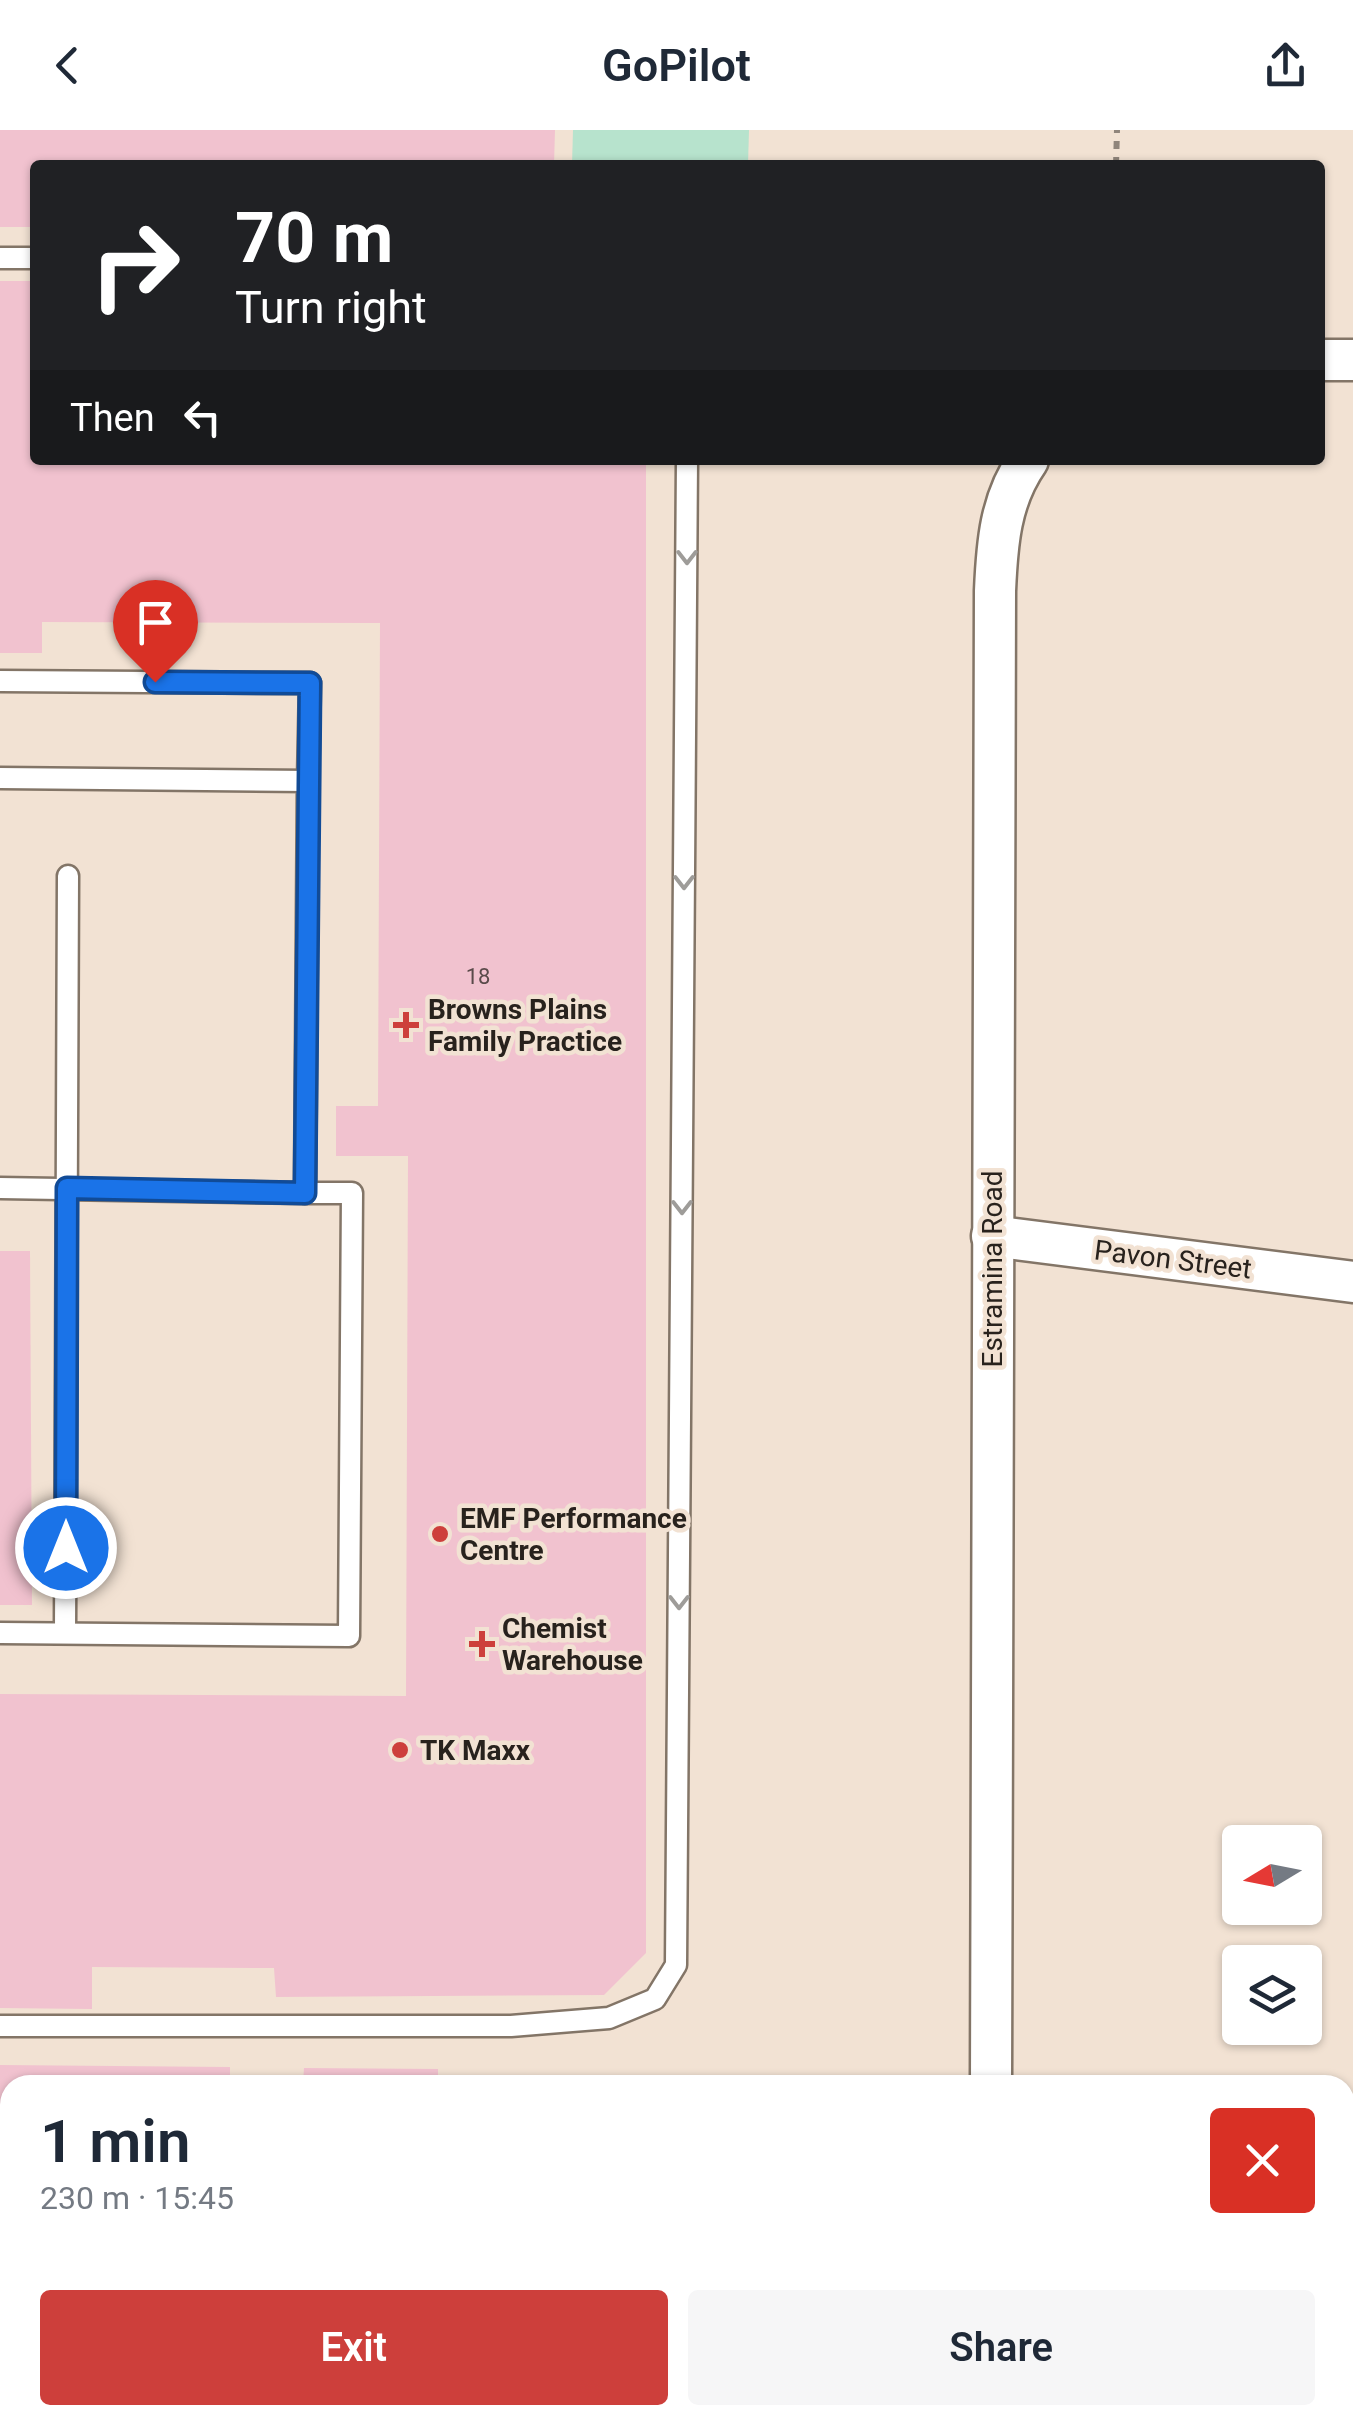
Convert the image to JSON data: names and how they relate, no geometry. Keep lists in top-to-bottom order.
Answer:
{
  "streets": {
    "street": ["Pavon Street", "Estramina Road"]
  },
  "crossings": [
    ["Pavon Street", "Estramina Road"]
  ],
  "places": {
    "health": ["Browns Plains Family Practice", "Chemist Warehouse"],
    "other": ["EMF Performance Centre", "TK Maxx"]
  },
  "house_numbers": ["18"],
  "north": "left",
  "page": {
    "header": "GoPilot",
    "turn": ["70 m", "Turn right"],
    "then": "Then",
    "heading": ["1 min", "230 m · 15:45"],
    "buttons": ["Exit", "Share"]
  }
}
